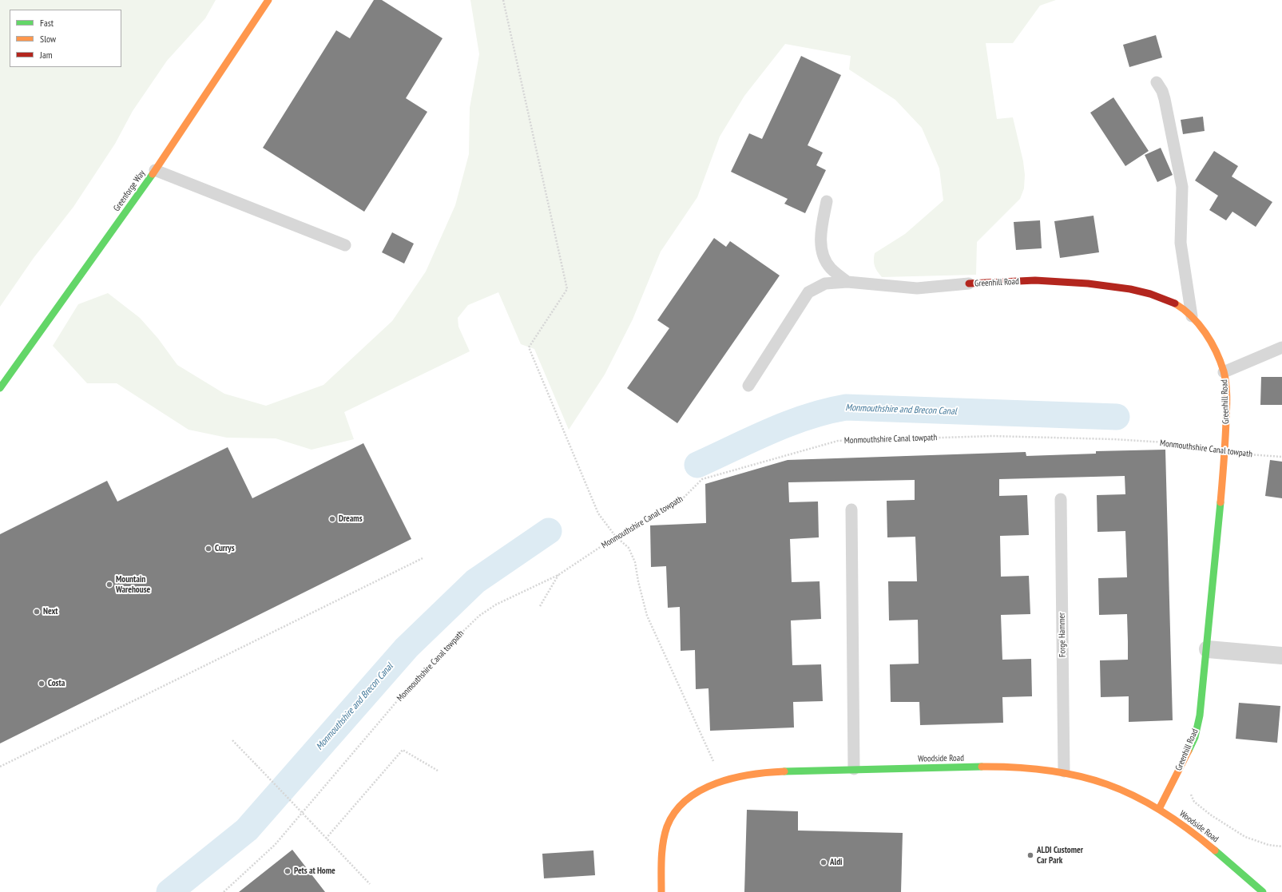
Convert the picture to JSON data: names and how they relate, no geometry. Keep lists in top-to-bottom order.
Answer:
{
  "streets": {
    "street": ["Greenforge Way", "Greenhill Road", "Woodside Road"],
    "lane": ["Forge Hammer"],
    "path": ["Monmouthshire Canal towpath"]
  },
  "crossings": [
    ["Greenhill Road", "Monmouthshire Canal towpath"],
    ["Greenhill Road", "Woodside Road"],
    ["Forge Hammer", "Woodside Road"]
  ],
  "water": ["Monmouthshire and Brecon Canal"],
  "places": [
    "Dreams",
    "Currys",
    "Mountain Warehouse",
    "Next",
    "Costa",
    "ALDI Customer Car Park",
    "Aldi",
    "Pets at Home"
  ],
  "legend": ["Fast", "Slow", "Jam"]
}
